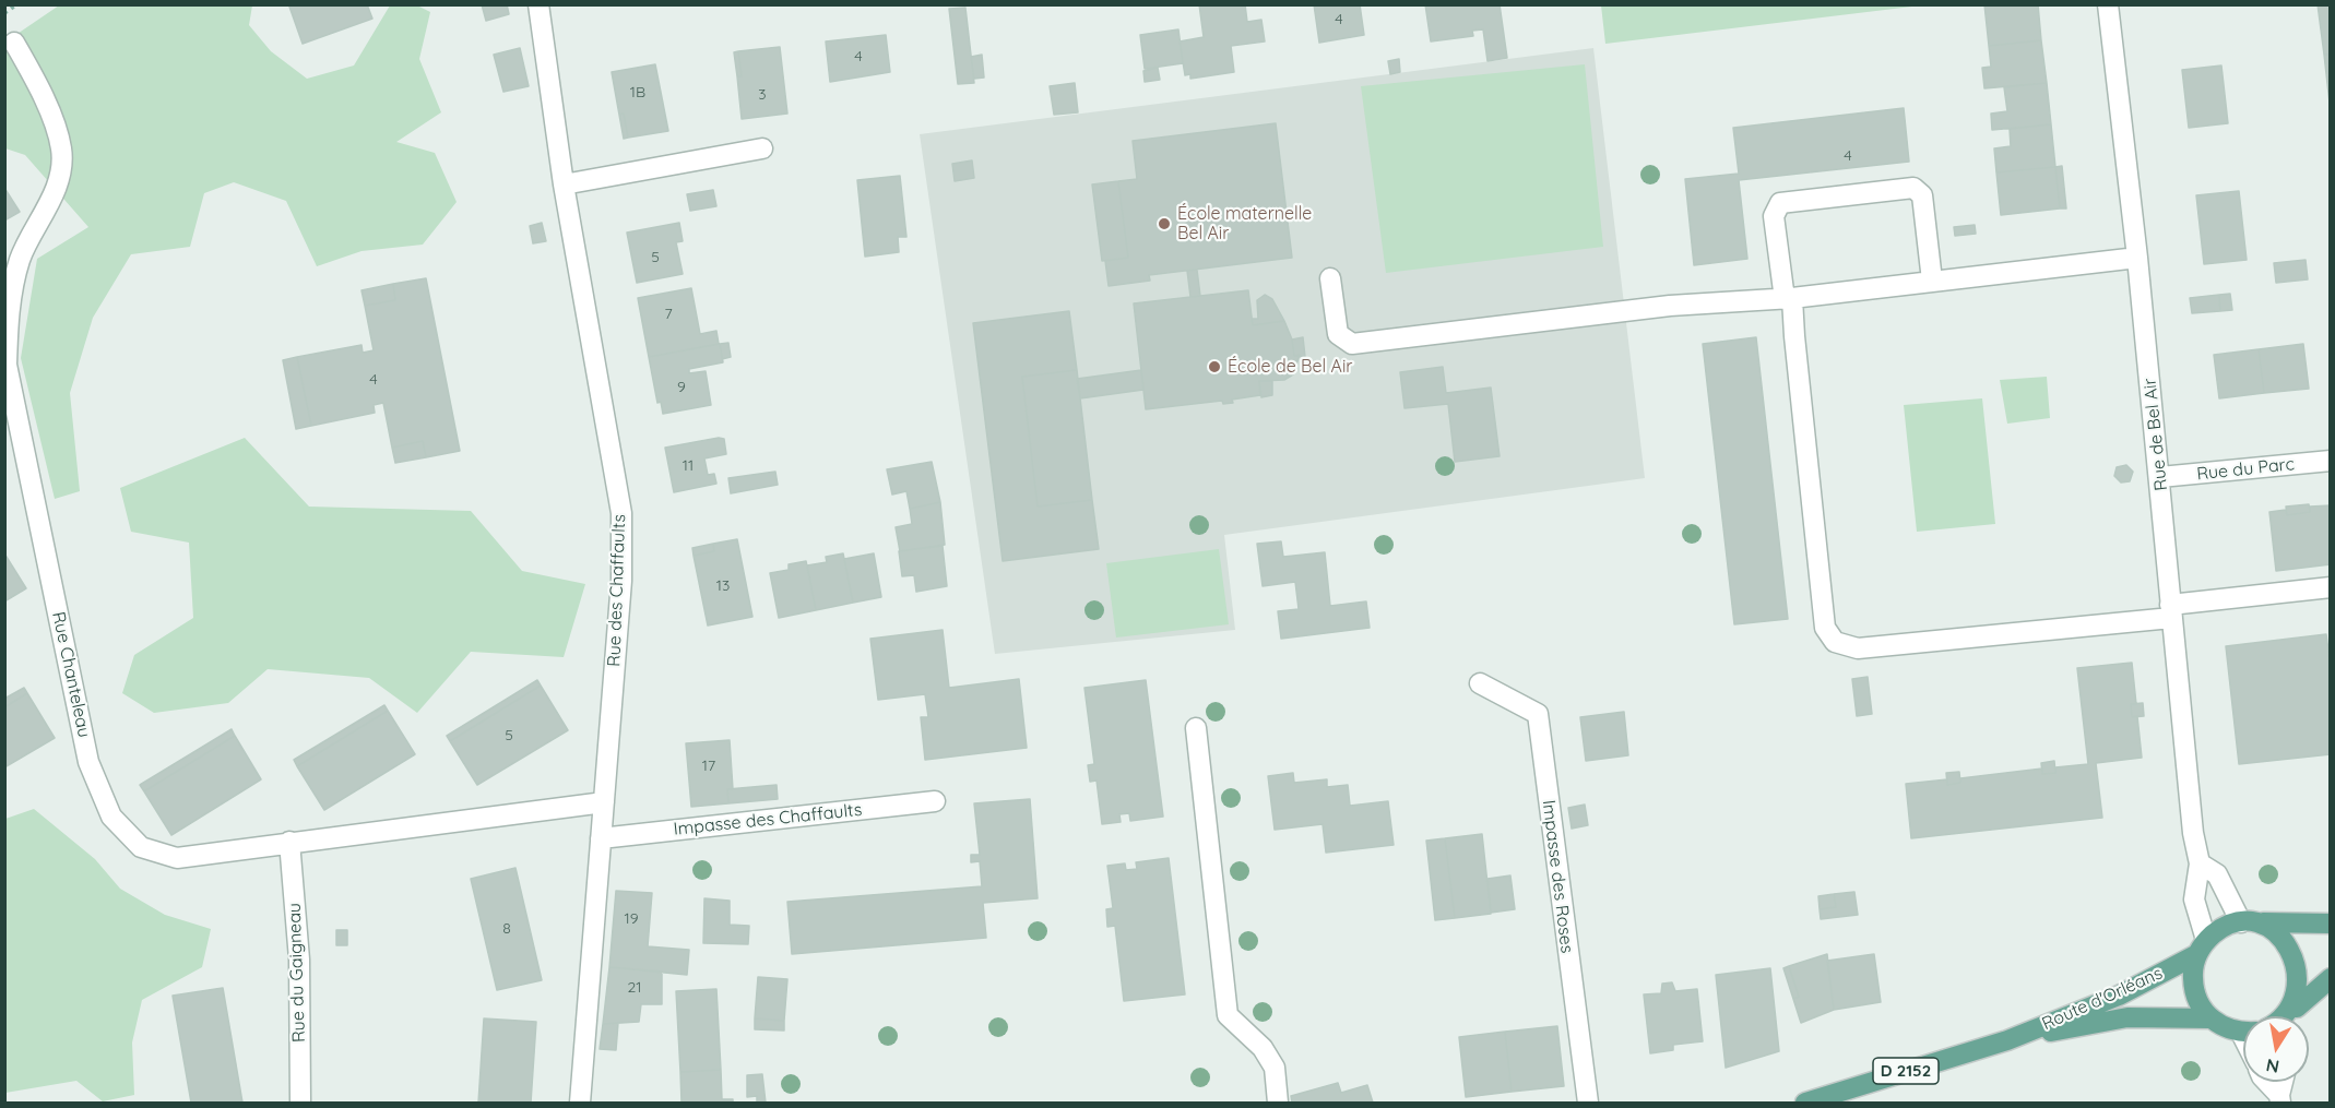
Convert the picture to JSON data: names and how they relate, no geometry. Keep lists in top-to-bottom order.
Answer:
{
  "streets": {
    "main road": ["Route d'Orléans", "D 2152"],
    "street": [
      "Rue de Bel Air",
      "Rue du Parc",
      "Rue des Chaffaults",
      "Rue Chanteleau",
      "Impasse des Chaffaults",
      "Impasse des Roses",
      "Rue du Gaigneau"
    ]
  },
  "crossings": [
    ["Rue de Bel Air", "Rue du Parc"],
    ["Rue de Bel Air", "Route d'Orléans"],
    ["Rue des Chaffaults", "Rue Chanteleau"],
    ["Rue des Chaffaults", "Impasse des Chaffaults"],
    ["Rue Chanteleau", "Rue du Gaigneau"]
  ],
  "places": ["École maternelle Bel Air", "École de Bel Air"],
  "house_numbers": [
    "4",
    "4",
    "1B",
    "3",
    "4",
    "5",
    "7",
    "4",
    "9",
    "11",
    "13",
    "5",
    "17",
    "19",
    "8",
    "21"
  ],
  "north": "bottom"
}
